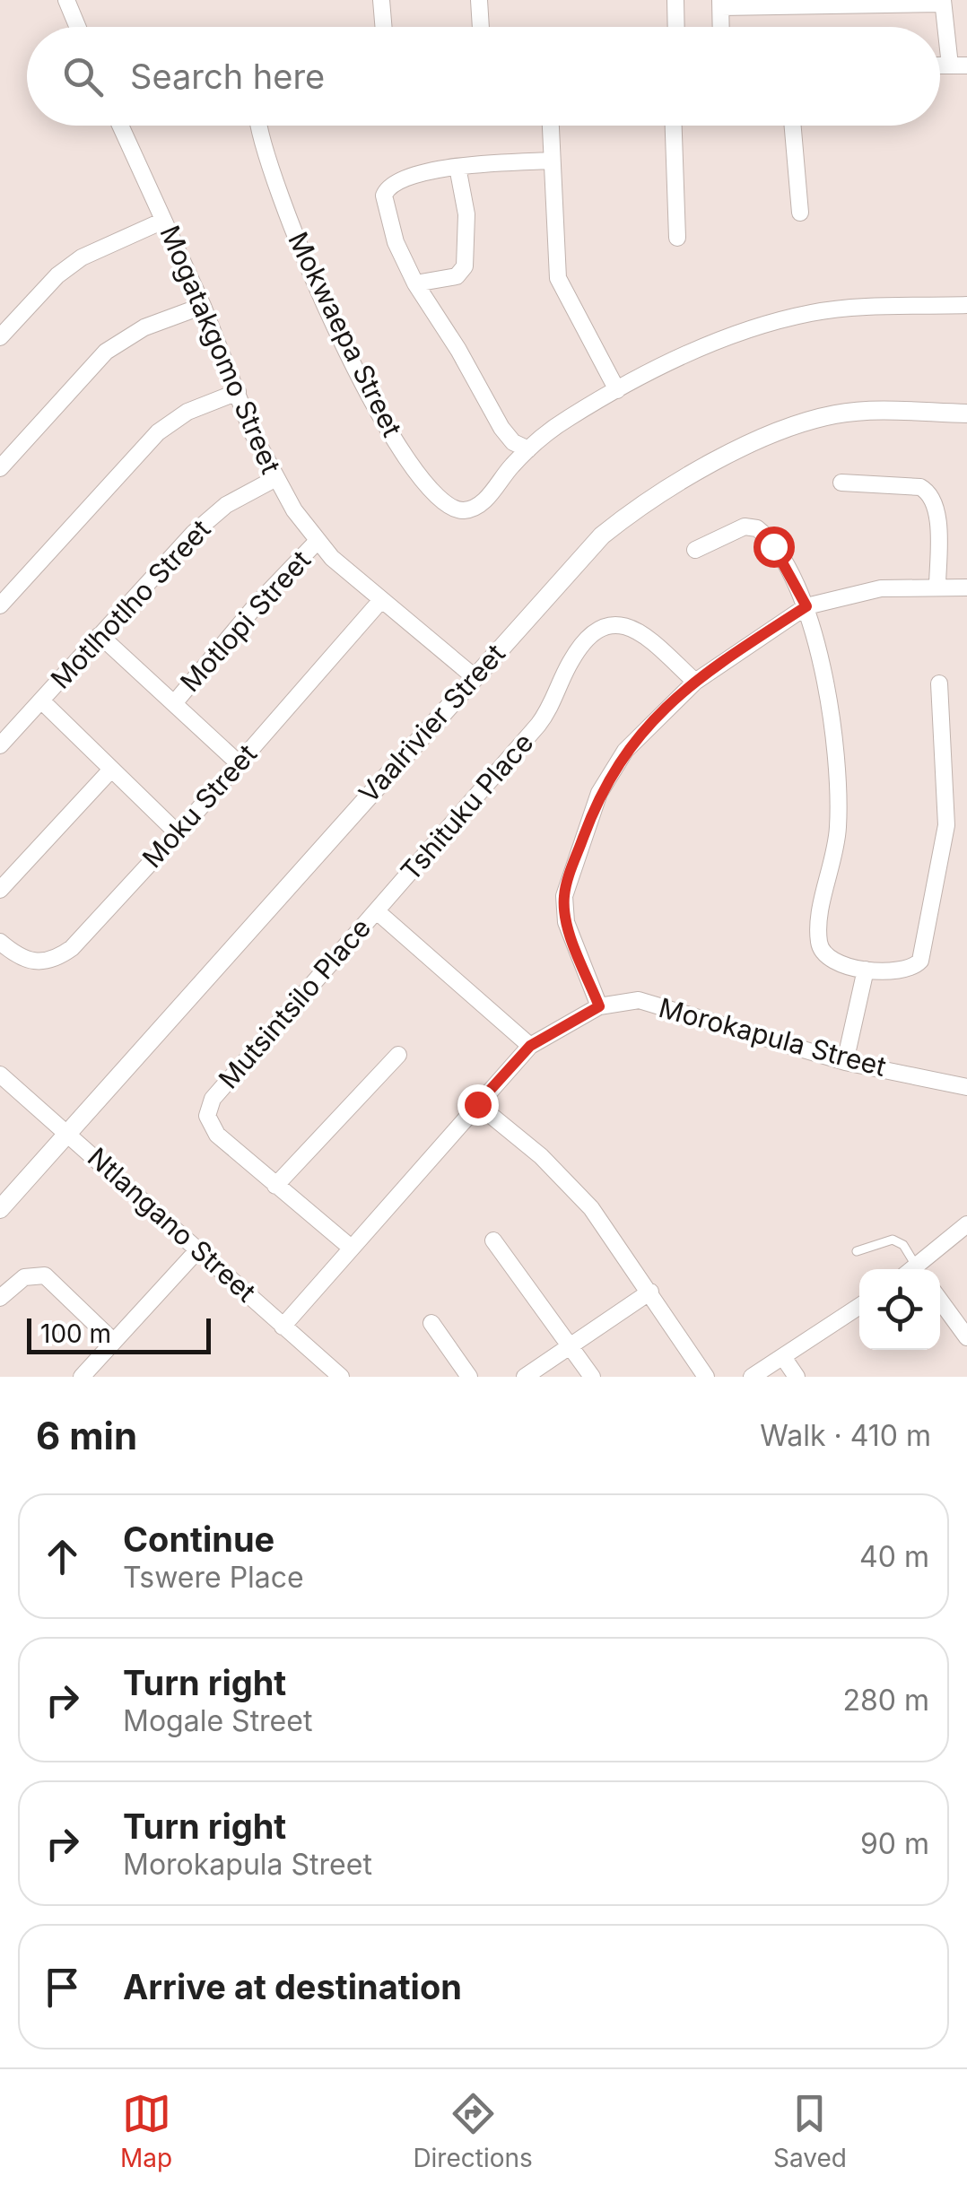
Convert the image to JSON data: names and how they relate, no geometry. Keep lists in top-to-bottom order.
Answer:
{
  "streets": {
    "street": [
      "Mokwaepa Street",
      "Mogatakgomo Street",
      "Motlhotlho Street",
      "Motlopi Street",
      "Vaalrivier Street",
      "Moku Street",
      "Tshituku Place",
      "Mutsintsilo Place",
      "Morokapula Street",
      "Ntlangano Street"
    ]
  },
  "crossings": [
    ["Mogatakgomo Street", "Motlhotlho Street"],
    ["Mogatakgomo Street", "Motlopi Street"],
    ["Mogatakgomo Street", "Vaalrivier Street"],
    ["Mogatakgomo Street", "Moku Street"],
    ["Vaalrivier Street", "Ntlangano Street"],
    ["Tshituku Place", "Mutsintsilo Place"],
    ["Mutsintsilo Place", "Morokapula Street"],
    ["Morokapula Street", "Ntlangano Street"]
  ],
  "scale_bar": "100 m",
  "page": {
    "search": "Search here",
    "scale": "100 m",
    "heading": ["6 min", "Walk · 410 m"],
    "list": [
      ["Continue", "Tswere Place", "40 m"],
      ["Turn right", "Mogale Street", "280 m"],
      ["Turn right", "Morokapula Street", "90 m"],
      "Arrive at destination"
    ],
    "nav": ["Map", "Directions", "Saved"]
  }
}
